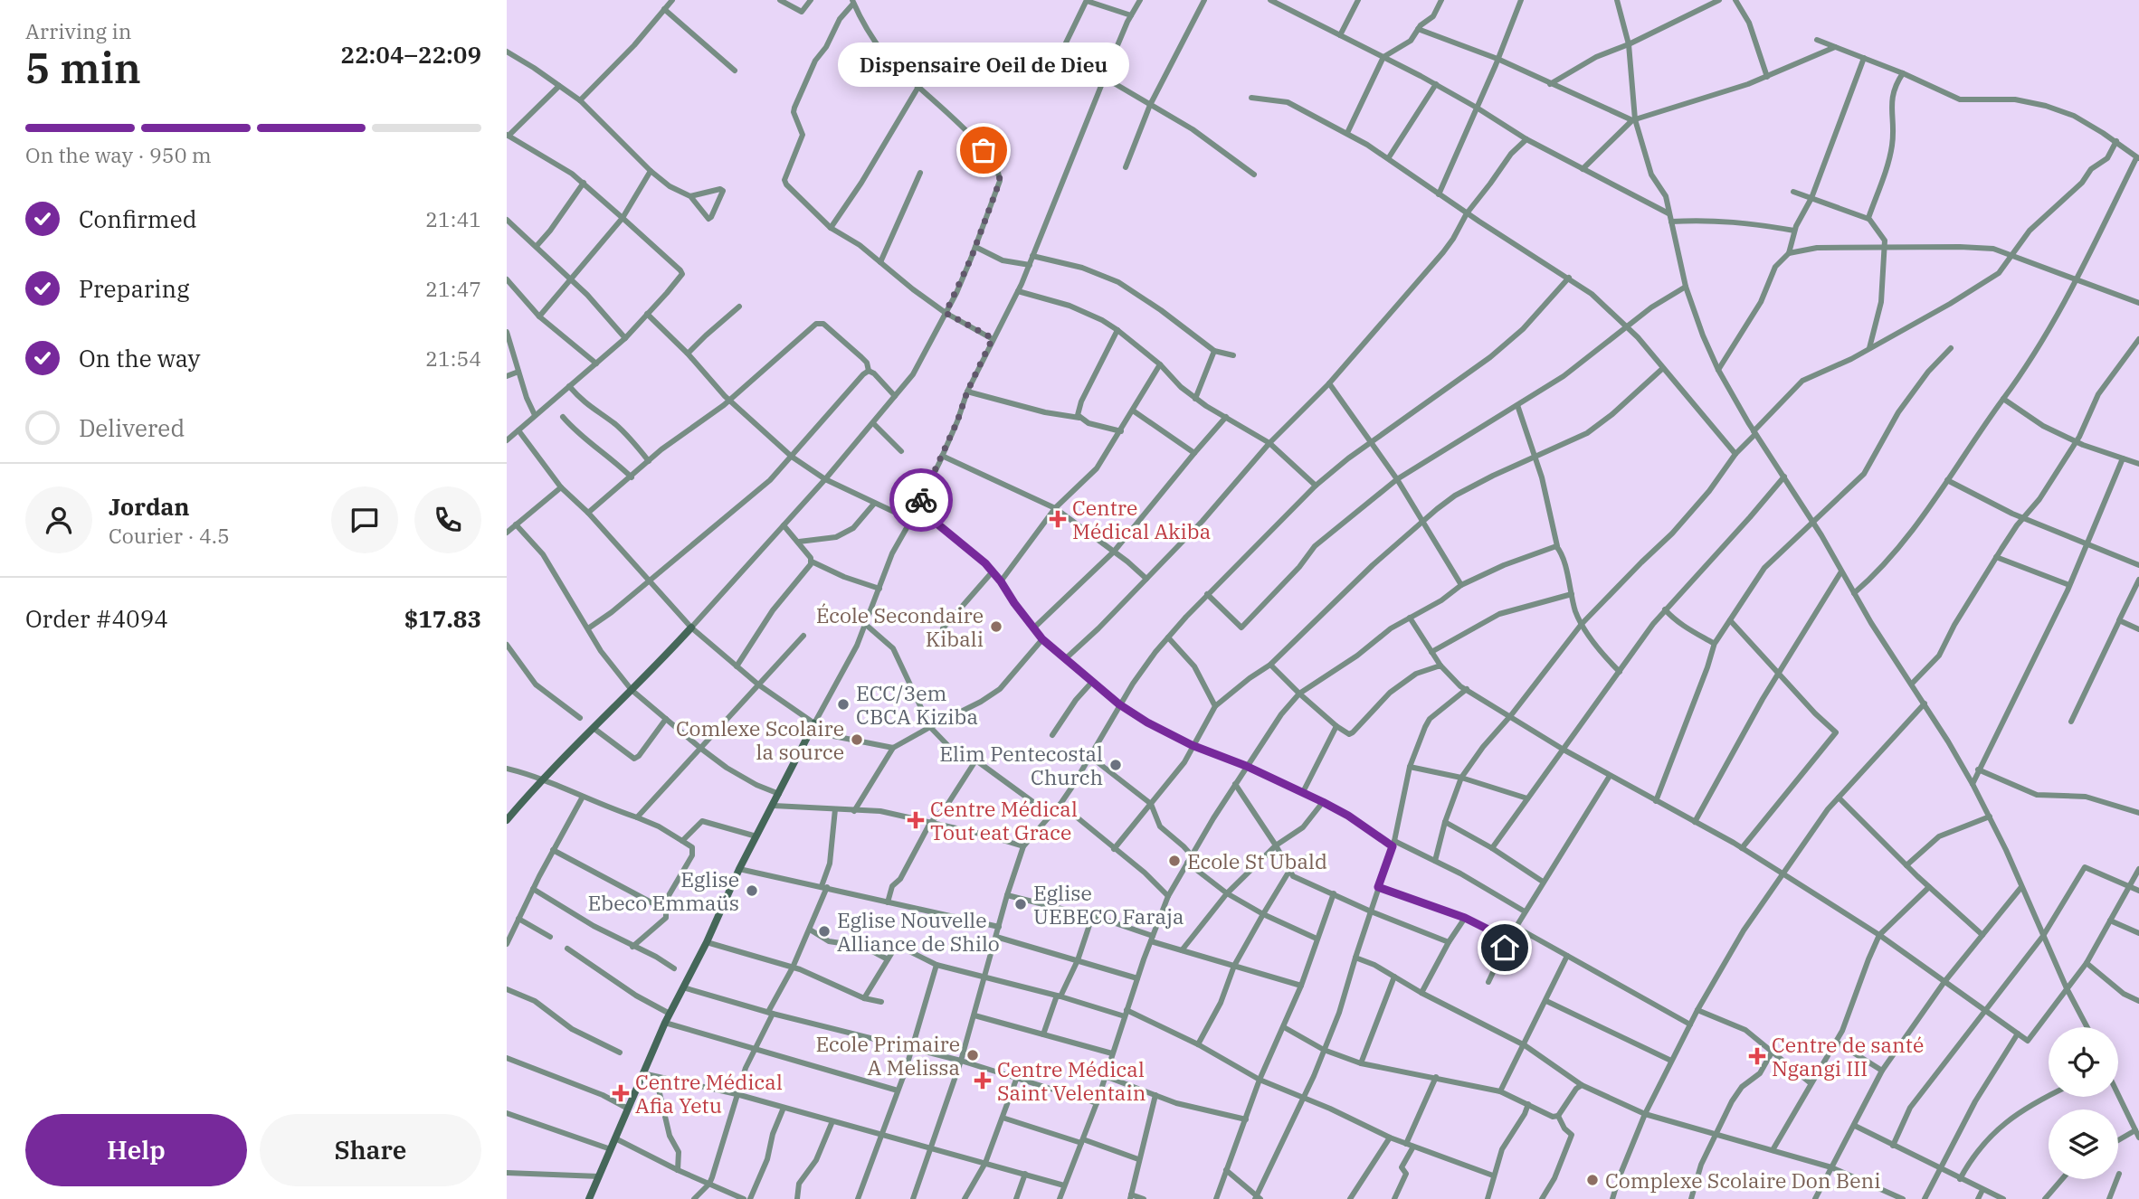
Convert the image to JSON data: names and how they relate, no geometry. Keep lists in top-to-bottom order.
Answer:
{
  "places": {
    "other": [
      "Dispensaire Oeil de Dieu",
      "École Secondaire Kibali",
      "ECC/3em CBCA Kiziba",
      "Comlexe Scolaire la source",
      "Elim Pentecostal Church",
      "Ecole St Ubald",
      "Eglise Ebeco Emmaüs",
      "Eglise UEBECO Faraja",
      "Eglise Nouvelle Alliance de Shilo",
      "Ecole Primaire A Melissa",
      "Complexe Scolaire Don Beni"
    ],
    "health": [
      "Centre Médical Akiba",
      "Centre Médical Tout eat Grace",
      "Centre de santé Ngangi III",
      "Centre Médical Saint Velentain",
      "Centre Médical Afia Yetu"
    ]
  },
  "page": {
    "heading": ["5 min", "Arriving in", "22:04–22:09"],
    "panel": [
      "Jordan",
      "Courier · 4.5",
      "Order #4094",
      "$17.83"
    ],
    "bubble": "Dispensaire Oeil de Dieu",
    "bar": "On the way · 950 m",
    "list": [
      ["Confirmed", "21:41"],
      ["Preparing", "21:47"],
      ["On the way", "21:54"],
      "Delivered"
    ],
    "buttons": ["Help", "Share"]
  }
}
